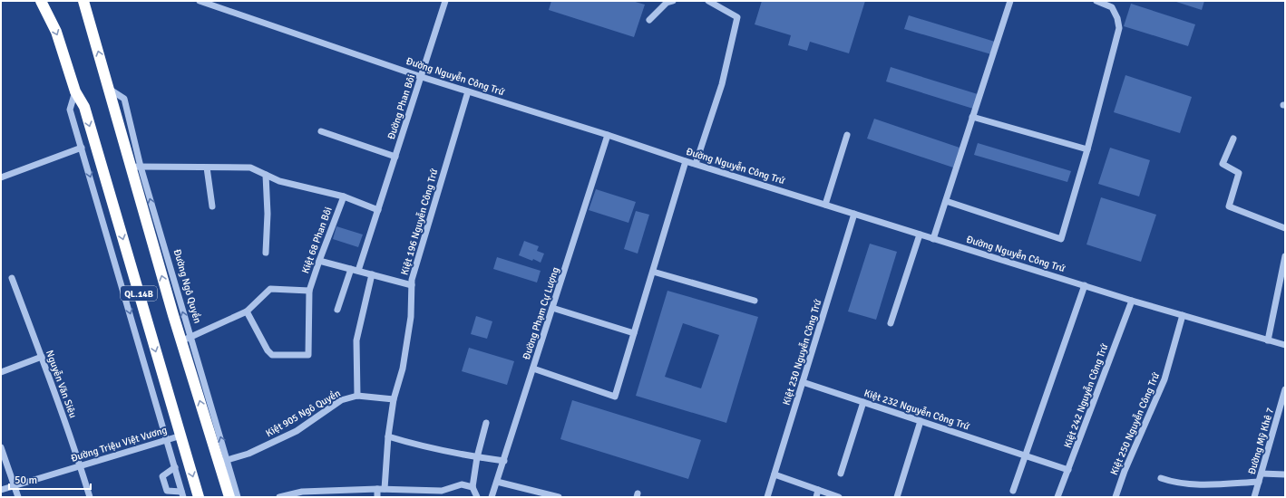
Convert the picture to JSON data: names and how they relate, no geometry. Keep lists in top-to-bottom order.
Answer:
{
  "streets": {
    "highway": ["QL.14B"],
    "street": [
      "Đường Nguyễn Công Trứ",
      "Đường Phan Bôi",
      "Kiệt 196 Nguyễn Công Trứ",
      "Kiệt 68 Phan Bôi",
      "Đường Phạm Cự Lượng",
      "Kiệt 230 Nguyễn Công Trứ",
      "Nguyễn Văn Siêu",
      "Kiệt 242 Nguyễn Công Trứ",
      "Kiệt 232 Nguyễn Công Trứ",
      "Kiệt 905 Ngô Quyền",
      "Kiệt 250 Nguyễn Công Trứ",
      "Đường Mỹ Khê 7",
      "Đường Triệu Việt Vương"
    ]
  },
  "crossings": [
    ["Đường Nguyễn Công Trứ", "Đường Phan Bôi"],
    ["Đường Nguyễn Công Trứ", "Kiệt 196 Nguyễn Công Trứ"],
    ["Đường Nguyễn Công Trứ", "Đường Phạm Cự Lượng"],
    ["Đường Nguyễn Công Trứ", "Kiệt 230 Nguyễn Công Trứ"],
    ["Đường Nguyễn Công Trứ", "Kiệt 242 Nguyễn Công Trứ"],
    ["Đường Nguyễn Công Trứ", "Kiệt 250 Nguyễn Công Trứ"],
    ["Kiệt 196 Nguyễn Công Trứ", "Kiệt 905 Ngô Quyền"],
    ["QL.14B", "Kiệt 905 Ngô Quyền"],
    ["QL.14B", "Đường Triệu Việt Vương"],
    ["Kiệt 230 Nguyễn Công Trứ", "Kiệt 232 Nguyễn Công Trứ"],
    ["Nguyễn Văn Siêu", "Đường Triệu Việt Vương"],
    ["Kiệt 242 Nguyễn Công Trứ", "Kiệt 232 Nguyễn Công Trứ"]
  ],
  "scale_bar": "50 m"
}
